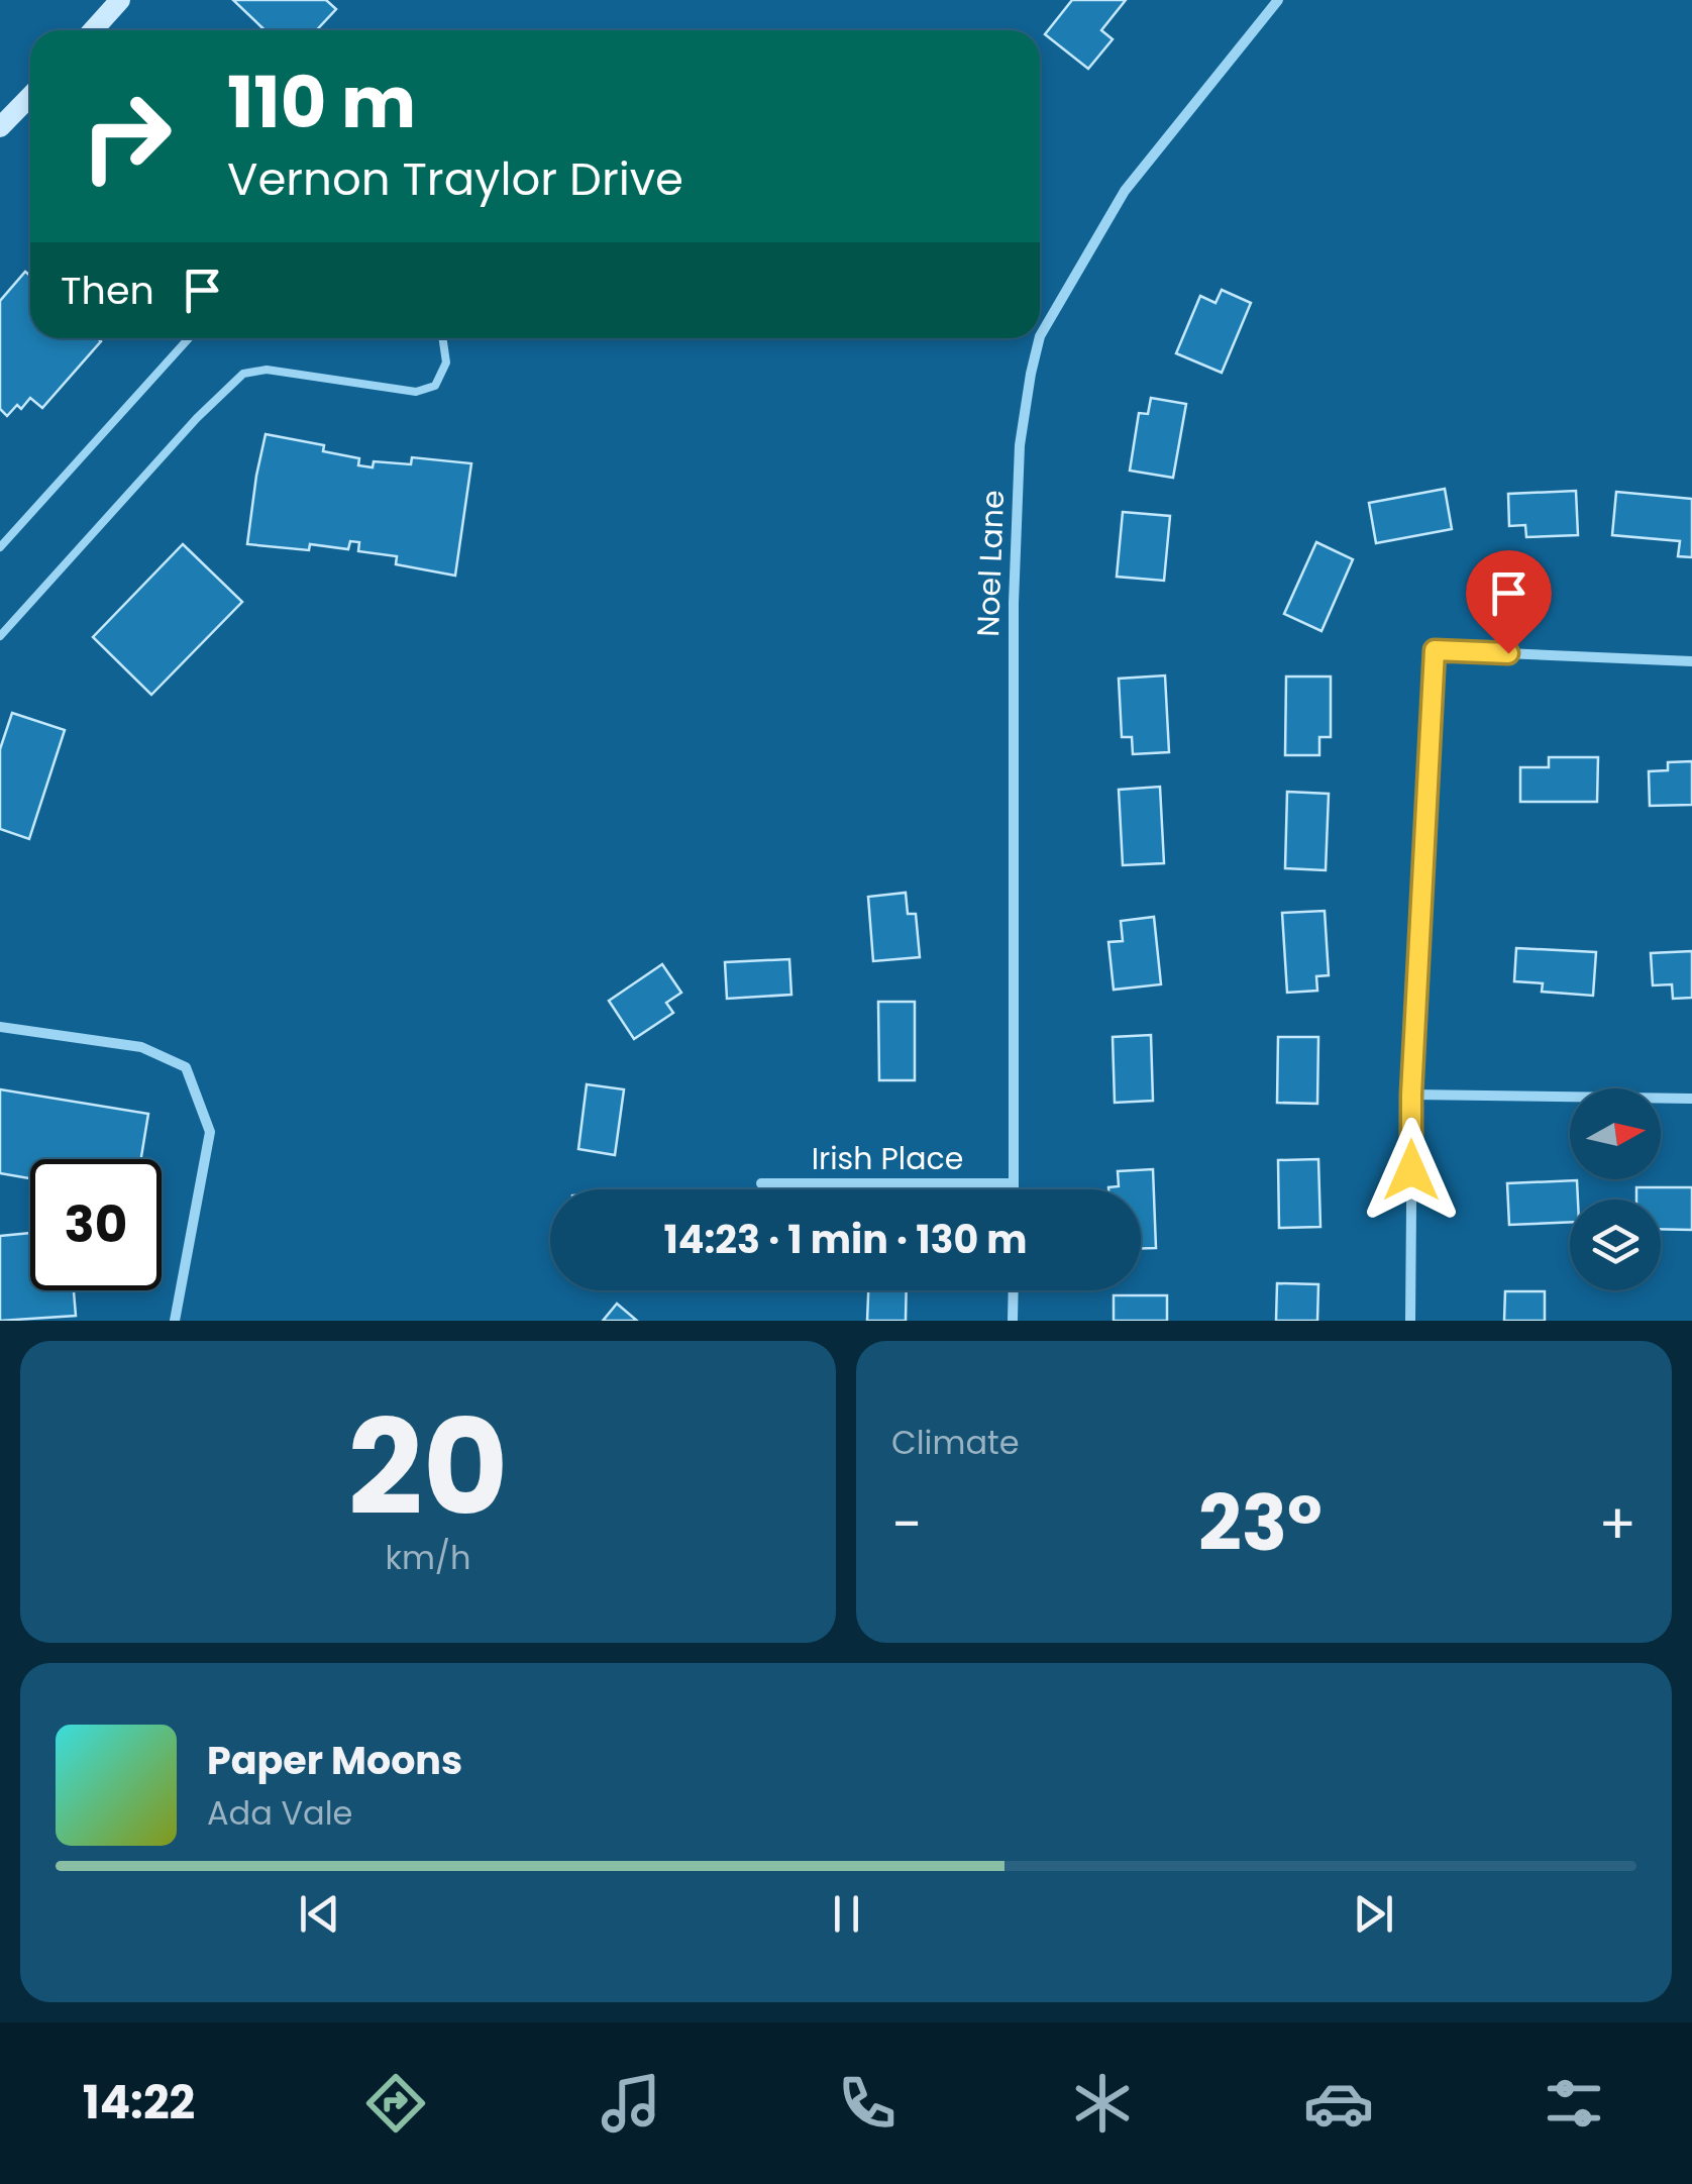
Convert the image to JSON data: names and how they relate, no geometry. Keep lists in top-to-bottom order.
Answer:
{
  "streets": {
    "street": ["Noel Lane", "Irish Place"]
  },
  "crossings": [
    ["Noel Lane", "Irish Place"]
  ],
  "north": "right",
  "page": {
    "turn": ["110 m", "Vernon Traylor Drive"],
    "then": "Then",
    "limit": "30",
    "trip": "14:23 · 1 min · 130 m",
    "tile": [
      ["20", "km/h"],
      "Climate"
    ],
    "heat": ["−", "23°", "+"],
    "song": ["Paper Moons", "Ada Vale"],
    "tabs": "14:22"
  }
}
